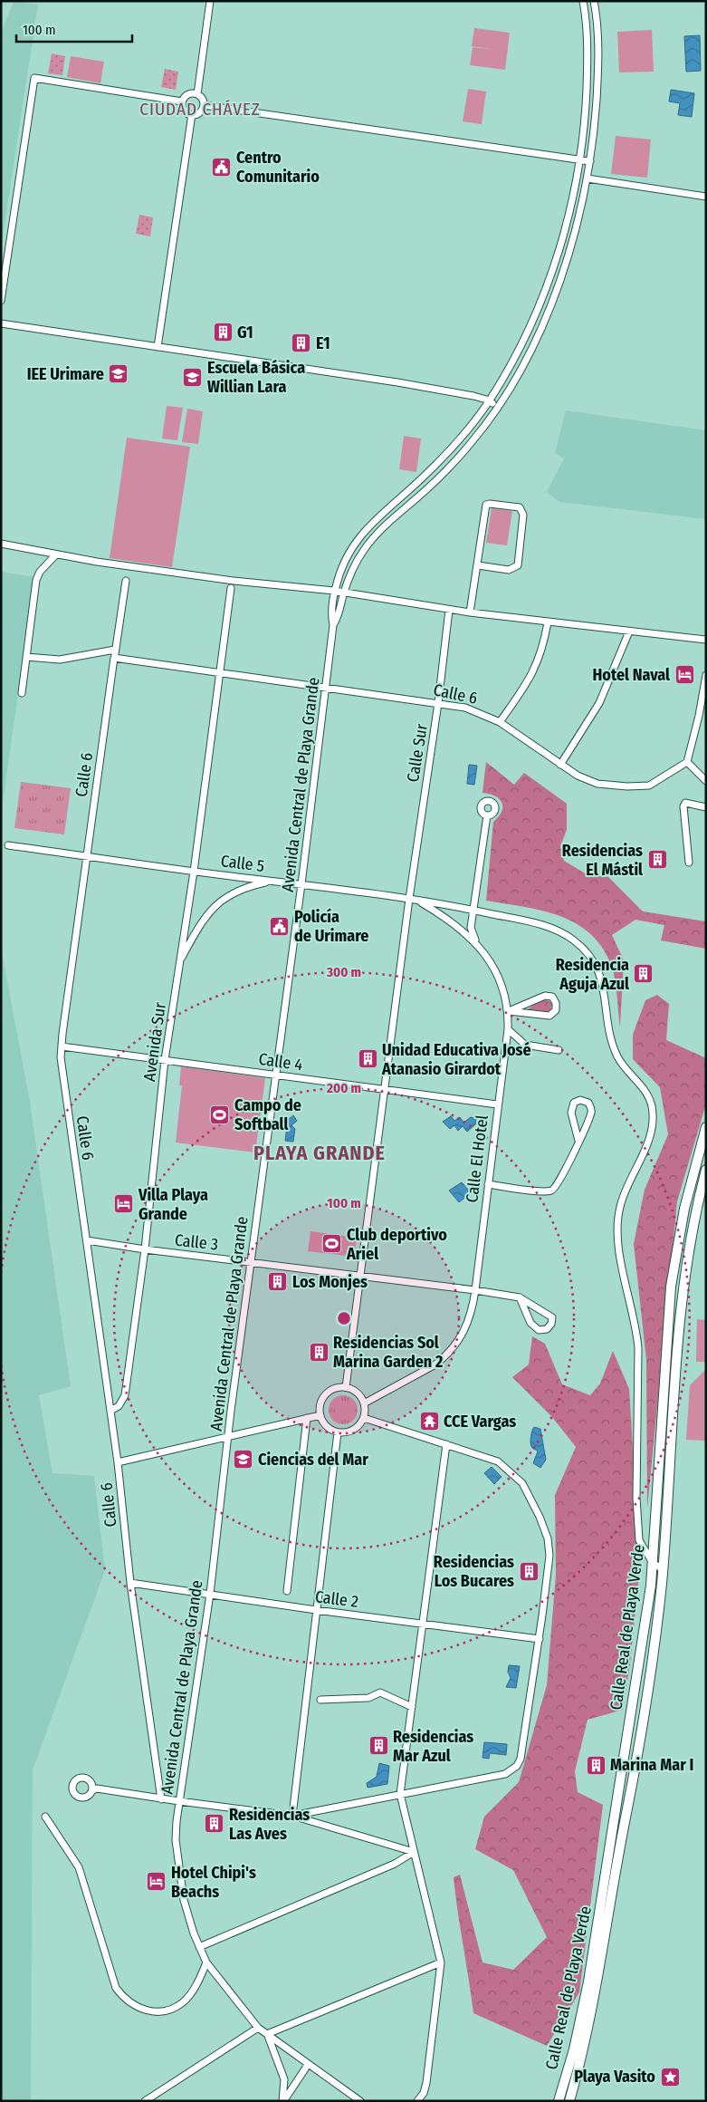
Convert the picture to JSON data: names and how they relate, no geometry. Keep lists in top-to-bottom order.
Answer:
{
  "streets": {
    "street": [
      "Calle 6",
      "Calle Sur",
      "Avenida Central de Playa Grande",
      "Calle 5",
      "Avenida Sur",
      "Calle 4",
      "Calle El Hotel",
      "Calle 3",
      "Calle 2",
      "Calle Real de Playa Verde"
    ]
  },
  "crossings": [
    ["Calle 6", "Calle Sur"],
    ["Calle 6", "Avenida Central de Playa Grande"],
    ["Calle 6", "Calle 5"],
    ["Calle 6", "Avenida Sur"],
    ["Calle 6", "Calle 4"],
    ["Calle 6", "Calle 3"],
    ["Calle 6", "Calle 2"],
    ["Calle Sur", "Calle 5"],
    ["Calle Sur", "Calle 4"],
    ["Calle Sur", "Calle El Hotel"],
    ["Calle Sur", "Calle 3"],
    ["Avenida Central de Playa Grande", "Calle 5"],
    ["Avenida Central de Playa Grande", "Calle 4"],
    ["Avenida Central de Playa Grande", "Calle 3"],
    ["Avenida Central de Playa Grande", "Calle 2"],
    ["Calle 5", "Avenida Sur"],
    ["Calle 5", "Calle El Hotel"],
    ["Calle 5", "Calle Real de Playa Verde"],
    ["Avenida Sur", "Calle 4"],
    ["Avenida Sur", "Calle 3"],
    ["Calle 4", "Calle El Hotel"],
    ["Calle El Hotel", "Calle 3"]
  ],
  "districts": ["CIUDAD CHÁVEZ", "PLAYA GRANDE"],
  "places": {
    "public building": ["Centro Comunitario", "Policía de Urimare"],
    "building": [
      "G1",
      "E1",
      "Residencias El Mástil",
      "Residencia Aguja Azul",
      "Unidad Educativa José Atanasio Girardot",
      "Los Monjes",
      "Residencias Sol Marina Garden 2",
      "Residencias Los Bucares",
      "Residencias Mar Azul",
      "Marina Mar I",
      "Residencias Las Aves"
    ],
    "school or university": ["IEE Urimare", "Escuela Básica Willian Lara", "Ciencias del Mar"],
    "hotel": ["Hotel Naval", "Villa Playa Grande", "Hotel Chipi's Beachs"],
    "sports": ["Campo de Softball", "Club deportivo Ariel"],
    "temple": ["CCE Vargas"],
    "place": ["Playa Vasito"]
  },
  "scale_bar": "100 m",
  "rings": ["300 m", "200 m", "100 m"]
}
